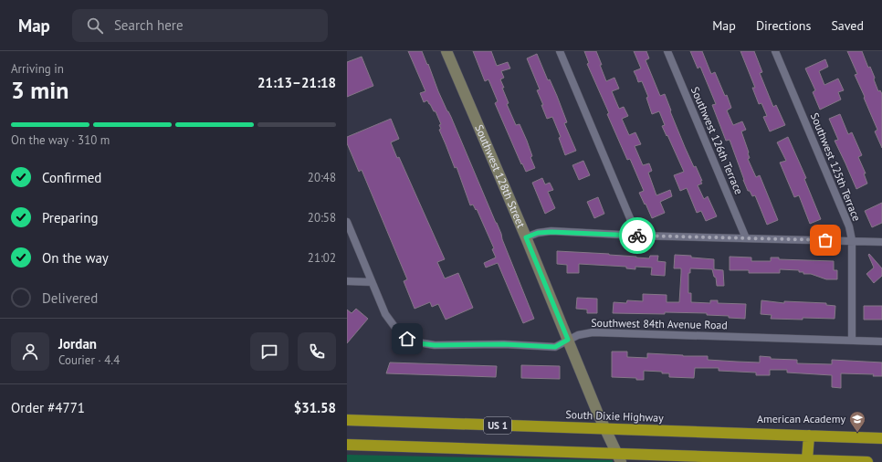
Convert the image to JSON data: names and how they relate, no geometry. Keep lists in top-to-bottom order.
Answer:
{
  "streets": {
    "highway": ["South Dixie Highway", "US 1"],
    "street": [
      "Southwest 126th Terrace",
      "Southwest 125th Terrace",
      "Southwest 128th Street",
      "Southwest 84th Avenue Road"
    ]
  },
  "crossings": [
    ["Southwest 125th Terrace", "Southwest 84th Avenue Road"],
    ["Southwest 128th Street", "Southwest 84th Avenue Road"],
    ["Southwest 128th Street", "South Dixie Highway"],
    ["Southwest 128th Street", "US 1"]
  ],
  "places": {
    "school or university": ["American Academy"]
  },
  "page": {
    "header": "Map",
    "search": "Search here",
    "nav": ["Map", "Directions", "Saved"],
    "heading": ["3 min", "Arriving in", "21:13–21:18"],
    "panel": [
      "Jordan",
      "Courier · 4.4",
      "Order #4771",
      "$31.58"
    ],
    "bar": "On the way · 310 m",
    "list": [
      ["Confirmed", "20:48"],
      ["Preparing", "20:58"],
      ["On the way", "21:02"],
      "Delivered"
    ]
  }
}
